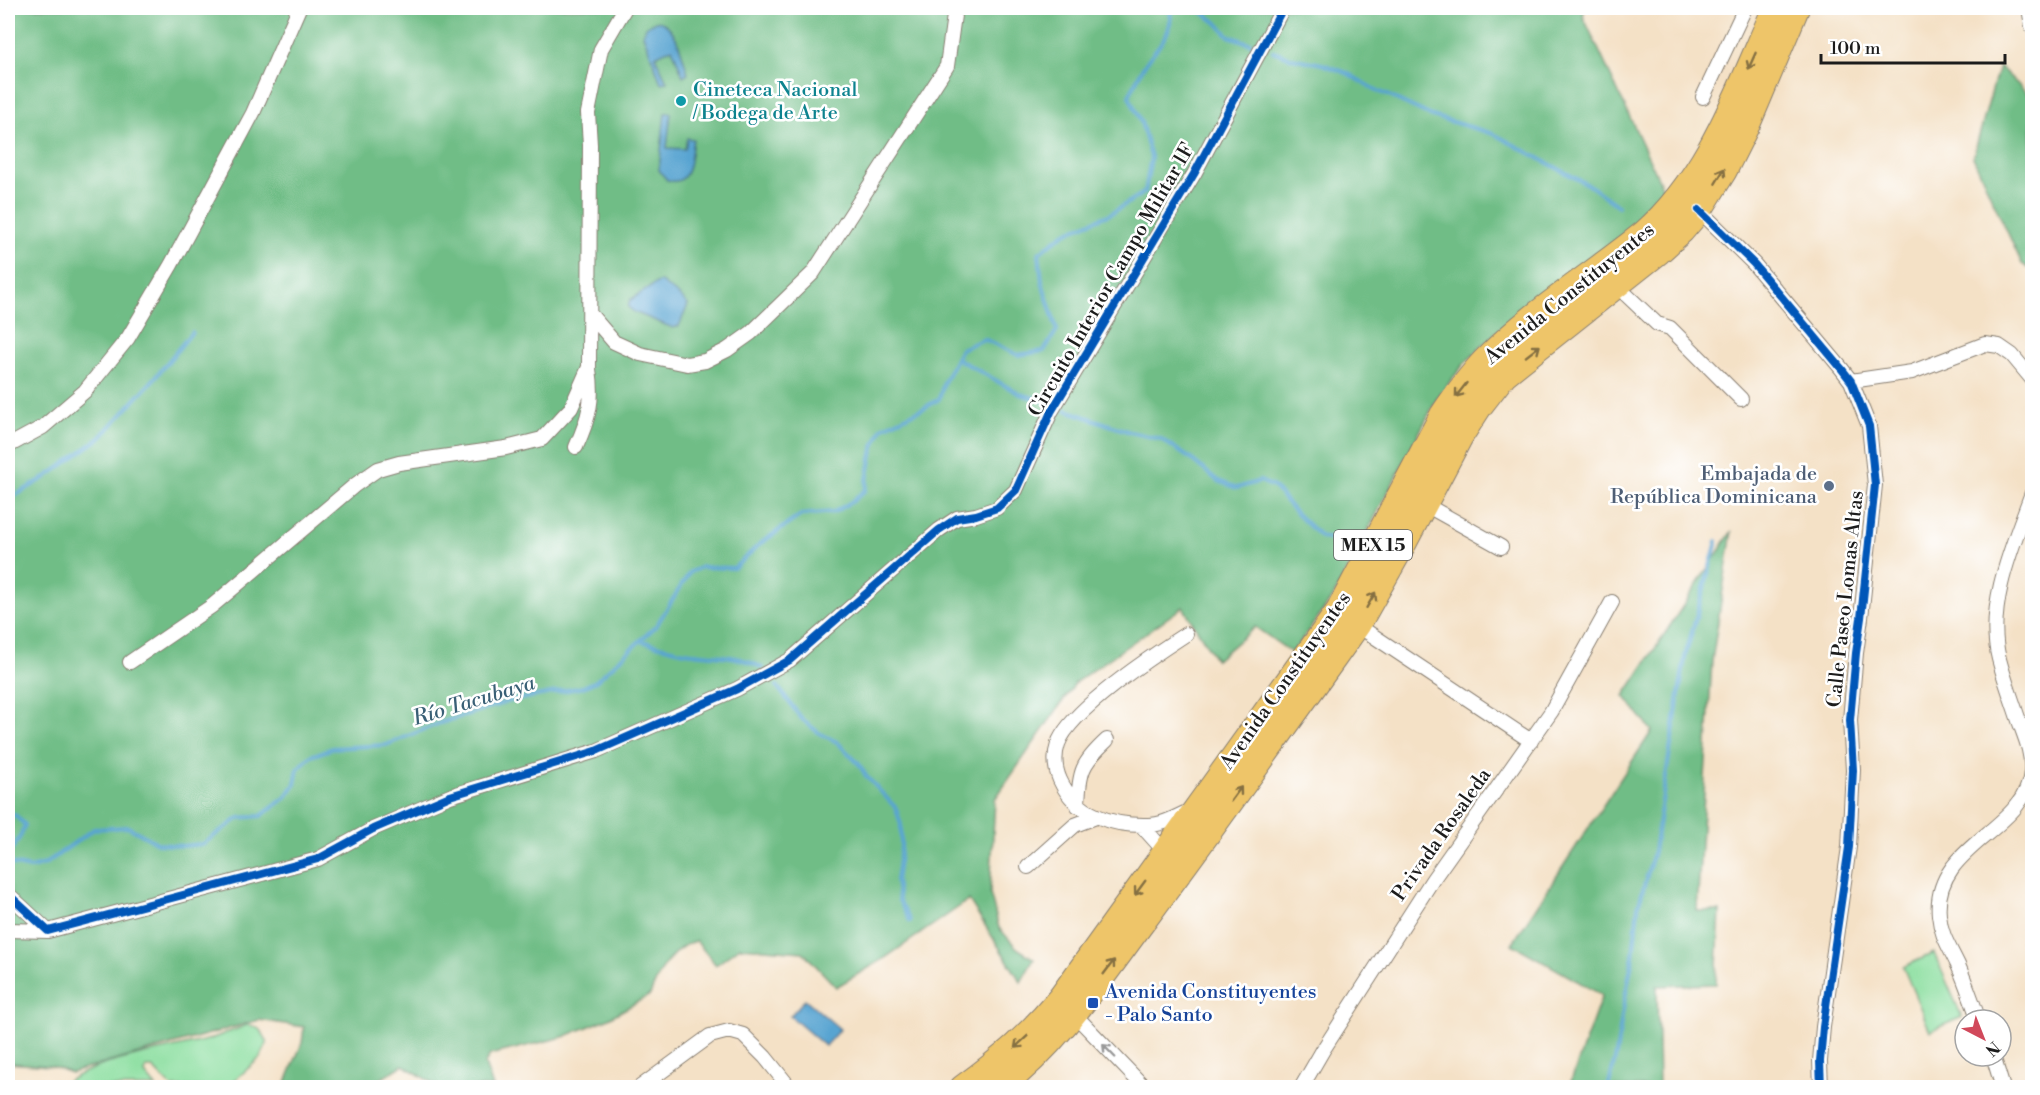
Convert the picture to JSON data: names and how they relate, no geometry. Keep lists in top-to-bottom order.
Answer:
{
  "streets": {
    "highway": ["Avenida Constituyentes", "MEX 15"],
    "street": ["Circuito Interior Campo Militar 1F", "Calle Paseo Lomas Altas", "Privada Rosaleda"]
  },
  "crossings": [
    ["Avenida Constituyentes", "Calle Paseo Lomas Altas"]
  ],
  "water": ["Río Tacubaya"],
  "places": {
    "other": ["Cineteca Nacional / Bodega de Arte", "Embajada de República Dominicana"],
    "transit": ["Avenida Constituyentes - Palo Santo"]
  },
  "scale_bar": "100 m",
  "north": "bottom right"
}
